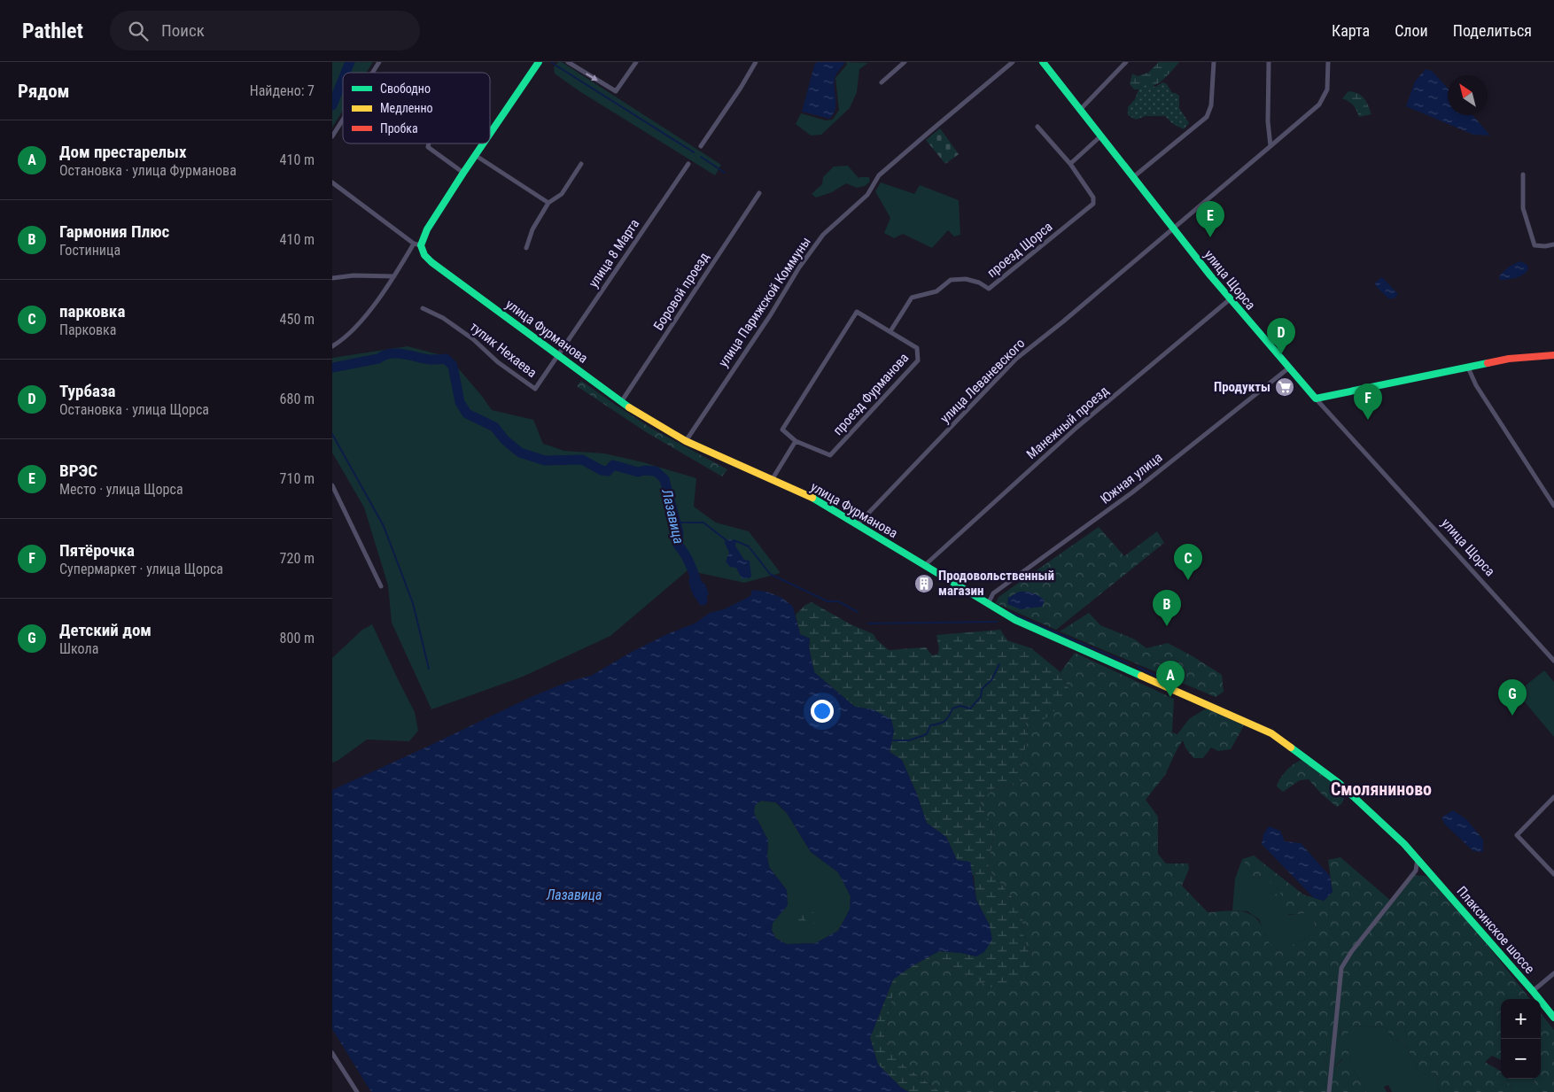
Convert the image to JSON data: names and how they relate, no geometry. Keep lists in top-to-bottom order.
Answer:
{
  "streets": {
    "main road": ["улица Щорса", "улица Фурманова", "Плаксинское шоссе"],
    "street": [
      "проезд Щорса",
      "улица 8 Марта",
      "Боровой проезд",
      "улица Парижской Коммуны",
      "тупик Нехаева",
      "улица Леваневского",
      "проезд Фурманова",
      "Манежный проезд",
      "Южная улица"
    ]
  },
  "crossings": [
    ["проезд Щорса", "проезд Фурманова"],
    ["улица 8 Марта", "улица Фурманова"],
    ["улица 8 Марта", "тупик Нехаева"],
    ["улица Щорса", "улица Леваневского"],
    ["улица Щорса", "Манежный проезд"],
    ["улица Щорса", "Южная улица"],
    ["Боровой проезд", "улица Фурманова"],
    ["улица Парижской Коммуны", "улица Фурманова"],
    ["улица Фурманова", "тупик Нехаева"],
    ["улица Фурманова", "улица Леваневского"],
    ["улица Фурманова", "Манежный проезд"],
    ["улица Фурманова", "Южная улица"],
    ["улица Фурманова", "Плаксинское шоссе"]
  ],
  "districts": ["Смоляниново"],
  "water": ["Лазавица"],
  "places": {
    "supermarket": ["Продукты"],
    "building": ["Продовольственный магазин"]
  },
  "legend": ["Свободно", "Медленно", "Пробка"],
  "north": "top left",
  "page": {
    "header": "Pathlet",
    "search": "Поиск",
    "nav": ["Карта", "Слои", "Поделиться"],
    "heading": ["Рядом", "Найдено: 7"],
    "list": [
      {
        "mark": "A",
        "name": "Дом престарелых",
        "note": "Остановка · улица Фурманова",
        "value": "410 m"
      },
      {
        "mark": "B",
        "name": "Гармония Плюс",
        "note": "Гостиница",
        "value": "410 m"
      },
      {
        "mark": "C",
        "name": "парковка",
        "note": "Парковка",
        "value": "450 m"
      },
      {
        "mark": "D",
        "name": "Турбаза",
        "note": "Остановка · улица Щорса",
        "value": "680 m"
      },
      {
        "mark": "E",
        "name": "ВРЭС",
        "note": "Место · улица Щорса",
        "value": "710 m"
      },
      {
        "mark": "F",
        "name": "Пятёрочка",
        "note": "Супермаркет · улица Щорса",
        "value": "720 m"
      },
      {
        "mark": "G",
        "name": "Детский дом",
        "note": "Школа",
        "value": "800 m"
      }
    ],
    "pins": [
      "E",
      "D",
      "F",
      "C",
      "B",
      "A",
      "G"
    ],
    "map_buttons": ["+", "−"]
  }
}
